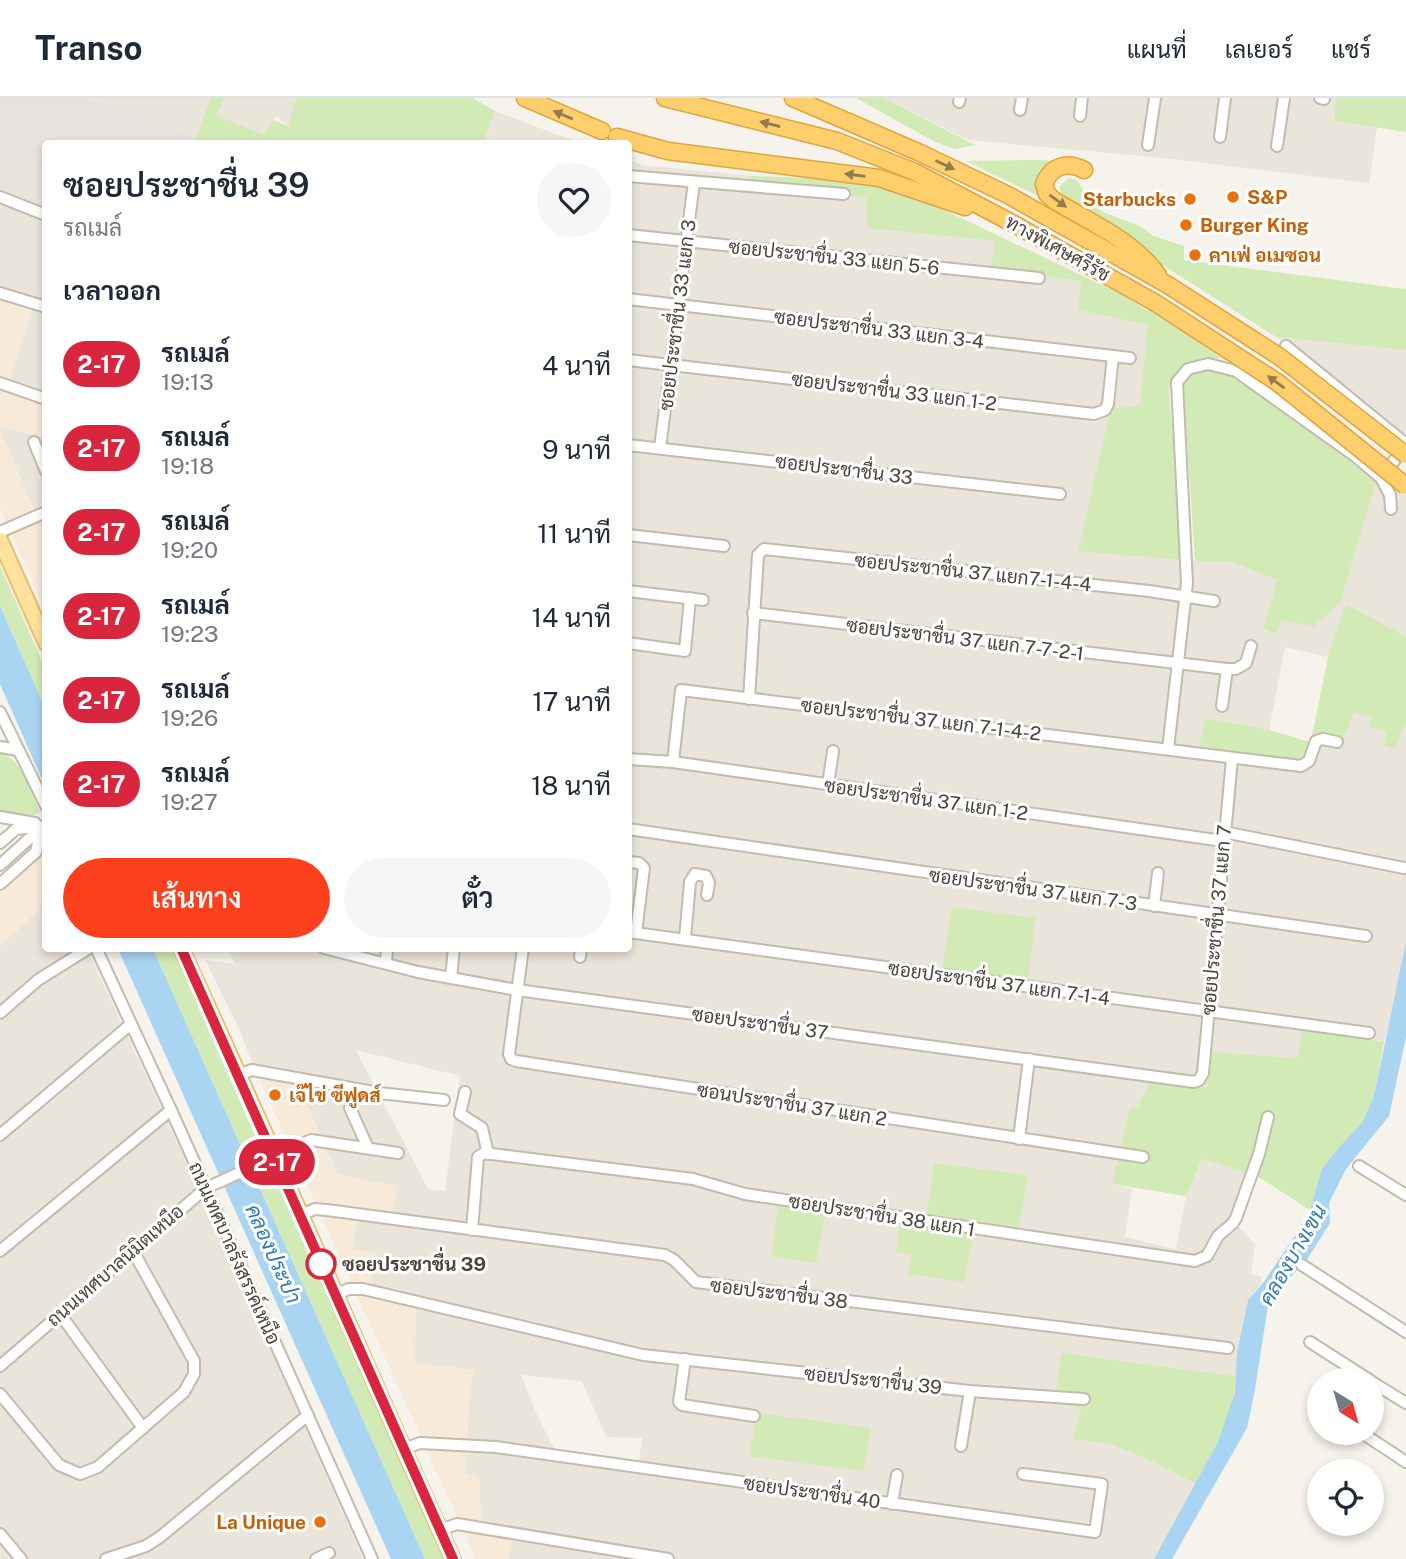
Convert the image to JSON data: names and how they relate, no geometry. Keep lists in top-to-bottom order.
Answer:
{
  "streets": {
    "highway": ["ทางพิเศษศรีรัช"],
    "street": [
      "ซอยประชาชื่น 33 แยก 5-6",
      "ซอยประชาชื่น 33 แยก 3",
      "ซอยประชาชื่น 33 แยก 3-4",
      "ซอยประชาชื่น 33 แยก 1-2",
      "ซอยประชาชื่น 33",
      "ซอยประชาชื่น 37 แยก7-1-4-4",
      "ซอยประชาชื่น 37 แยก 7-7-2-1",
      "ซอยประชาชื่น 37 แยก 7-1-4-2",
      "ซอยประชาชื่น 37 แยก 1-2",
      "ซอยประชาชื่น 37 แยก 7-3",
      "ซอยประชาชื่น 37 แยก 7",
      "ซอยประชาชื่น 37 แยก 7-1-4",
      "ซอยประชาชื่น 37",
      "ซอนประชาชื่น 37 แยก 2",
      "ซอยประชาชื่น 38 แยก 1",
      "ถนนเทศบาลรังสรรค์เหนือ",
      "ถนนเทศบาลนิมิตเหนือ",
      "ซอยประชาชื่น 38",
      "ซอยประชาชื่น 39",
      "ซอยประชาชื่น 40"
    ]
  },
  "crossings": [
    ["ซอยประชาชื่น 33 แยก 5-6", "ซอยประชาชื่น 33 แยก 3"],
    ["ซอยประชาชื่น 33 แยก 3", "ซอยประชาชื่น 33 แยก 3-4"],
    ["ซอยประชาชื่น 33 แยก 3", "ซอยประชาชื่น 33 แยก 1-2"],
    ["ซอยประชาชื่น 33 แยก 3", "ซอยประชาชื่น 33"],
    ["ซอยประชาชื่น 33 แยก 3-4", "ซอยประชาชื่น 33 แยก 1-2"],
    ["ซอยประชาชื่น 37 แยก7-1-4-4", "ซอยประชาชื่น 37 แยก 7-7-2-1"],
    ["ซอยประชาชื่น 37 แยก 7-1-4-2", "ซอยประชาชื่น 37 แยก 1-2"],
    ["ซอยประชาชื่น 37 แยก 7-1-4-2", "ซอยประชาชื่น 37 แยก 7"],
    ["ซอยประชาชื่น 37 แยก 1-2", "ซอยประชาชื่น 37 แยก 7"],
    ["ซอยประชาชื่น 37 แยก 7-3", "ซอยประชาชื่น 37 แยก 7"],
    ["ซอยประชาชื่น 37 แยก 7", "ซอยประชาชื่น 37 แยก 7-1-4"],
    ["ซอยประชาชื่น 37 แยก 7", "ซอยประชาชื่น 37"],
    ["ซอยประชาชื่น 37", "ซอนประชาชื่น 37 แยก 2"],
    ["ถนนเทศบาลรังสรรค์เหนือ", "ถนนเทศบาลนิมิตเหนือ"]
  ],
  "water": ["คลองประปา", "คลองบางเขน"],
  "places": [
    "S&P",
    "Starbucks",
    "Burger King",
    "คาเฟ่ อเมซอน",
    "เจ๊ไข่ ซีฟูดส์",
    "ซอยประชาชื่น 39",
    "La Unique"
  ],
  "lines": ["bus line 2-17"],
  "north": "bottom right",
  "page": {
    "header": "Transo",
    "nav": ["แผนที่", "เลเยอร์", "แชร์"],
    "on_map": "2-17",
    "heading": [
      ["ซอยประชาชื่น 39", "รถเมล์"],
      "เวลาออก"
    ],
    "list": [
      {
        "mark": "2-17",
        "name": "รถเมล์",
        "note": "19:13",
        "value": "4 นาที"
      },
      {
        "mark": "2-17",
        "name": "รถเมล์",
        "note": "19:18",
        "value": "9 นาที"
      },
      {
        "mark": "2-17",
        "name": "รถเมล์",
        "note": "19:20",
        "value": "11 นาที"
      },
      {
        "mark": "2-17",
        "name": "รถเมล์",
        "note": "19:23",
        "value": "14 นาที"
      },
      {
        "mark": "2-17",
        "name": "รถเมล์",
        "note": "19:26",
        "value": "17 นาที"
      },
      {
        "mark": "2-17",
        "name": "รถเมล์",
        "note": "19:27",
        "value": "18 นาที"
      }
    ],
    "buttons": ["เส้นทาง", "ตั๋ว"]
  }
}
